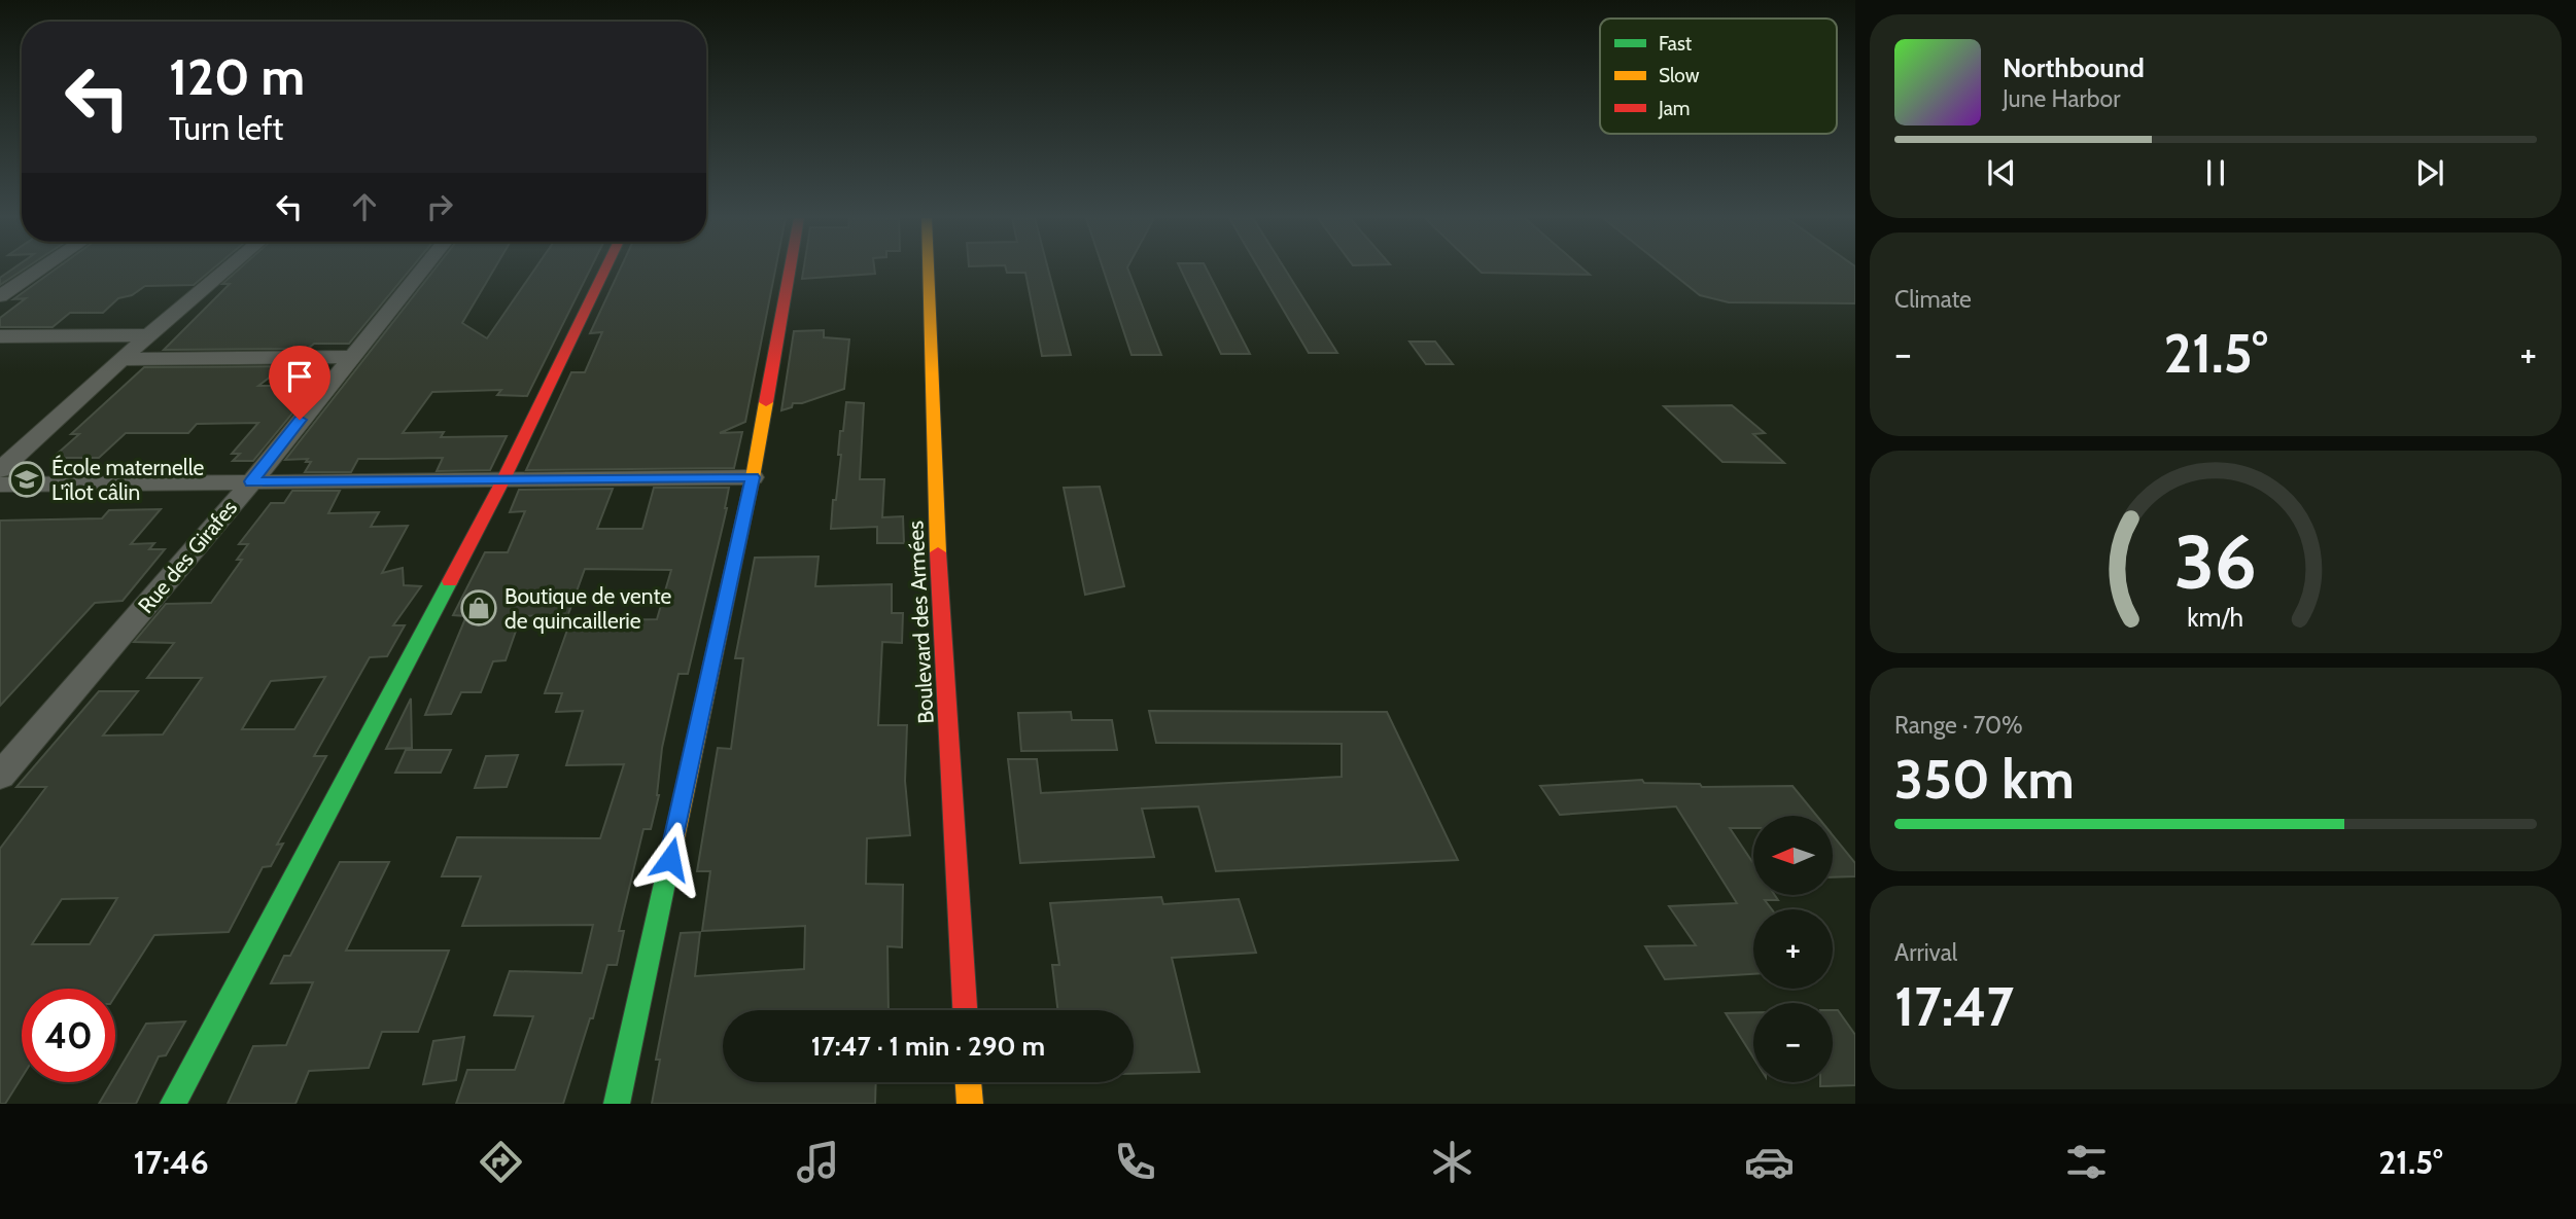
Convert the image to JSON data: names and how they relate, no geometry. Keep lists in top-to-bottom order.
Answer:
{
  "streets": {
    "street": ["Rue des Girafes", "Boulevard des Armées"]
  },
  "places": {
    "school or university": ["École maternelle L'îlot câlin"],
    "shop": ["Boutique de vente de quincaillerie"]
  },
  "legend": ["Fast", "Slow", "Jam"],
  "north": "left",
  "page": {
    "turn": ["120 m", "Turn left"],
    "song": ["Northbound", "June Harbor"],
    "tile": [
      "Climate",
      ["Range · 70%", "350 km"],
      ["Arrival", "17:47"]
    ],
    "heat": ["−", "21.5°", "+"],
    "map_buttons": ["+", "−"],
    "limit": "40",
    "trip": "17:47 · 1 min · 290 m",
    "tabs": ["17:46", "21.5°"],
    "gauge": ["36", "km/h"]
  }
}
